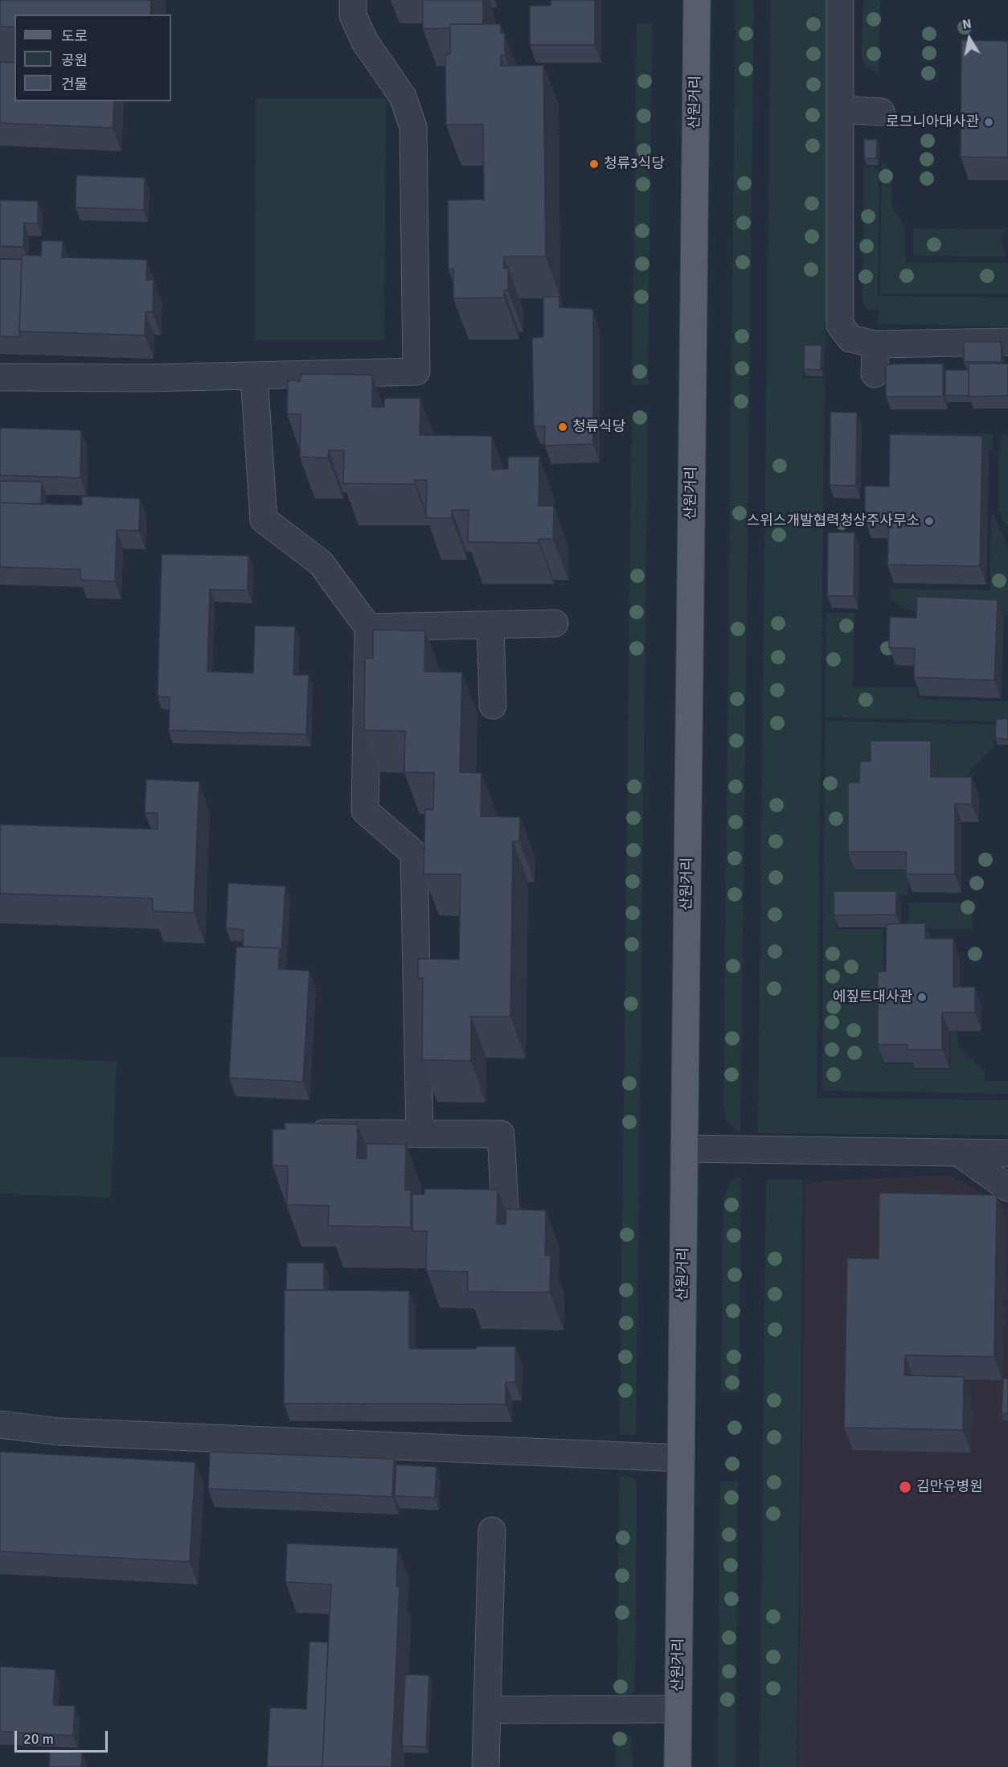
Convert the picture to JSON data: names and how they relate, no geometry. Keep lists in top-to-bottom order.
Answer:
{
  "streets": {
    "main road": ["산원거리"]
  },
  "places": [
    "로므니아대사관",
    "청류3식당",
    "청류식당",
    "스위스개발협력청상주사무소",
    "에짚트대사관",
    "김만유병원"
  ],
  "legend": ["도로", "공원", "건물"],
  "scale_bar": "20 m",
  "north": "top"
}
